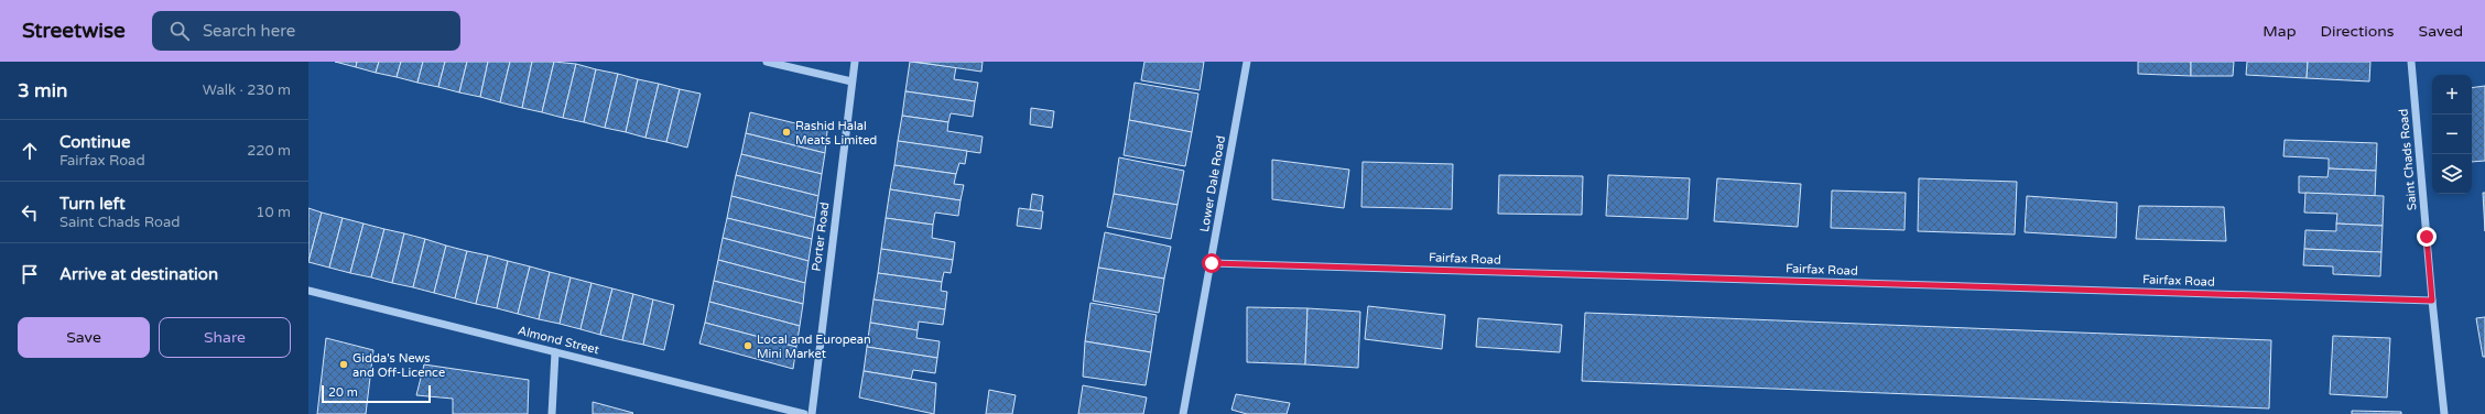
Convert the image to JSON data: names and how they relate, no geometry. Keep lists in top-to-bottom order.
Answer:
{
  "streets": {
    "street": [
      "Saint Chads Road",
      "Lower Dale Road",
      "Porter Road",
      "Fairfax Road",
      "Almond Street"
    ]
  },
  "crossings": [
    ["Saint Chads Road", "Fairfax Road"],
    ["Lower Dale Road", "Fairfax Road"]
  ],
  "places": ["Rashid Halal Meats Limited", "Local and European Mini Market", "Gidda's News and Off-Licence"],
  "scale_bar": "20 m",
  "page": {
    "header": "Streetwise",
    "search": "Search here",
    "nav": ["Map", "Directions", "Saved"],
    "heading": ["3 min", "Walk · 230 m"],
    "map_buttons": ["+", "−"],
    "list": [
      ["Continue", "Fairfax Road", "220 m"],
      ["Turn left", "Saint Chads Road", "10 m"],
      "Arrive at destination"
    ],
    "buttons": ["Save", "Share"],
    "scale": "20 m"
  }
}
